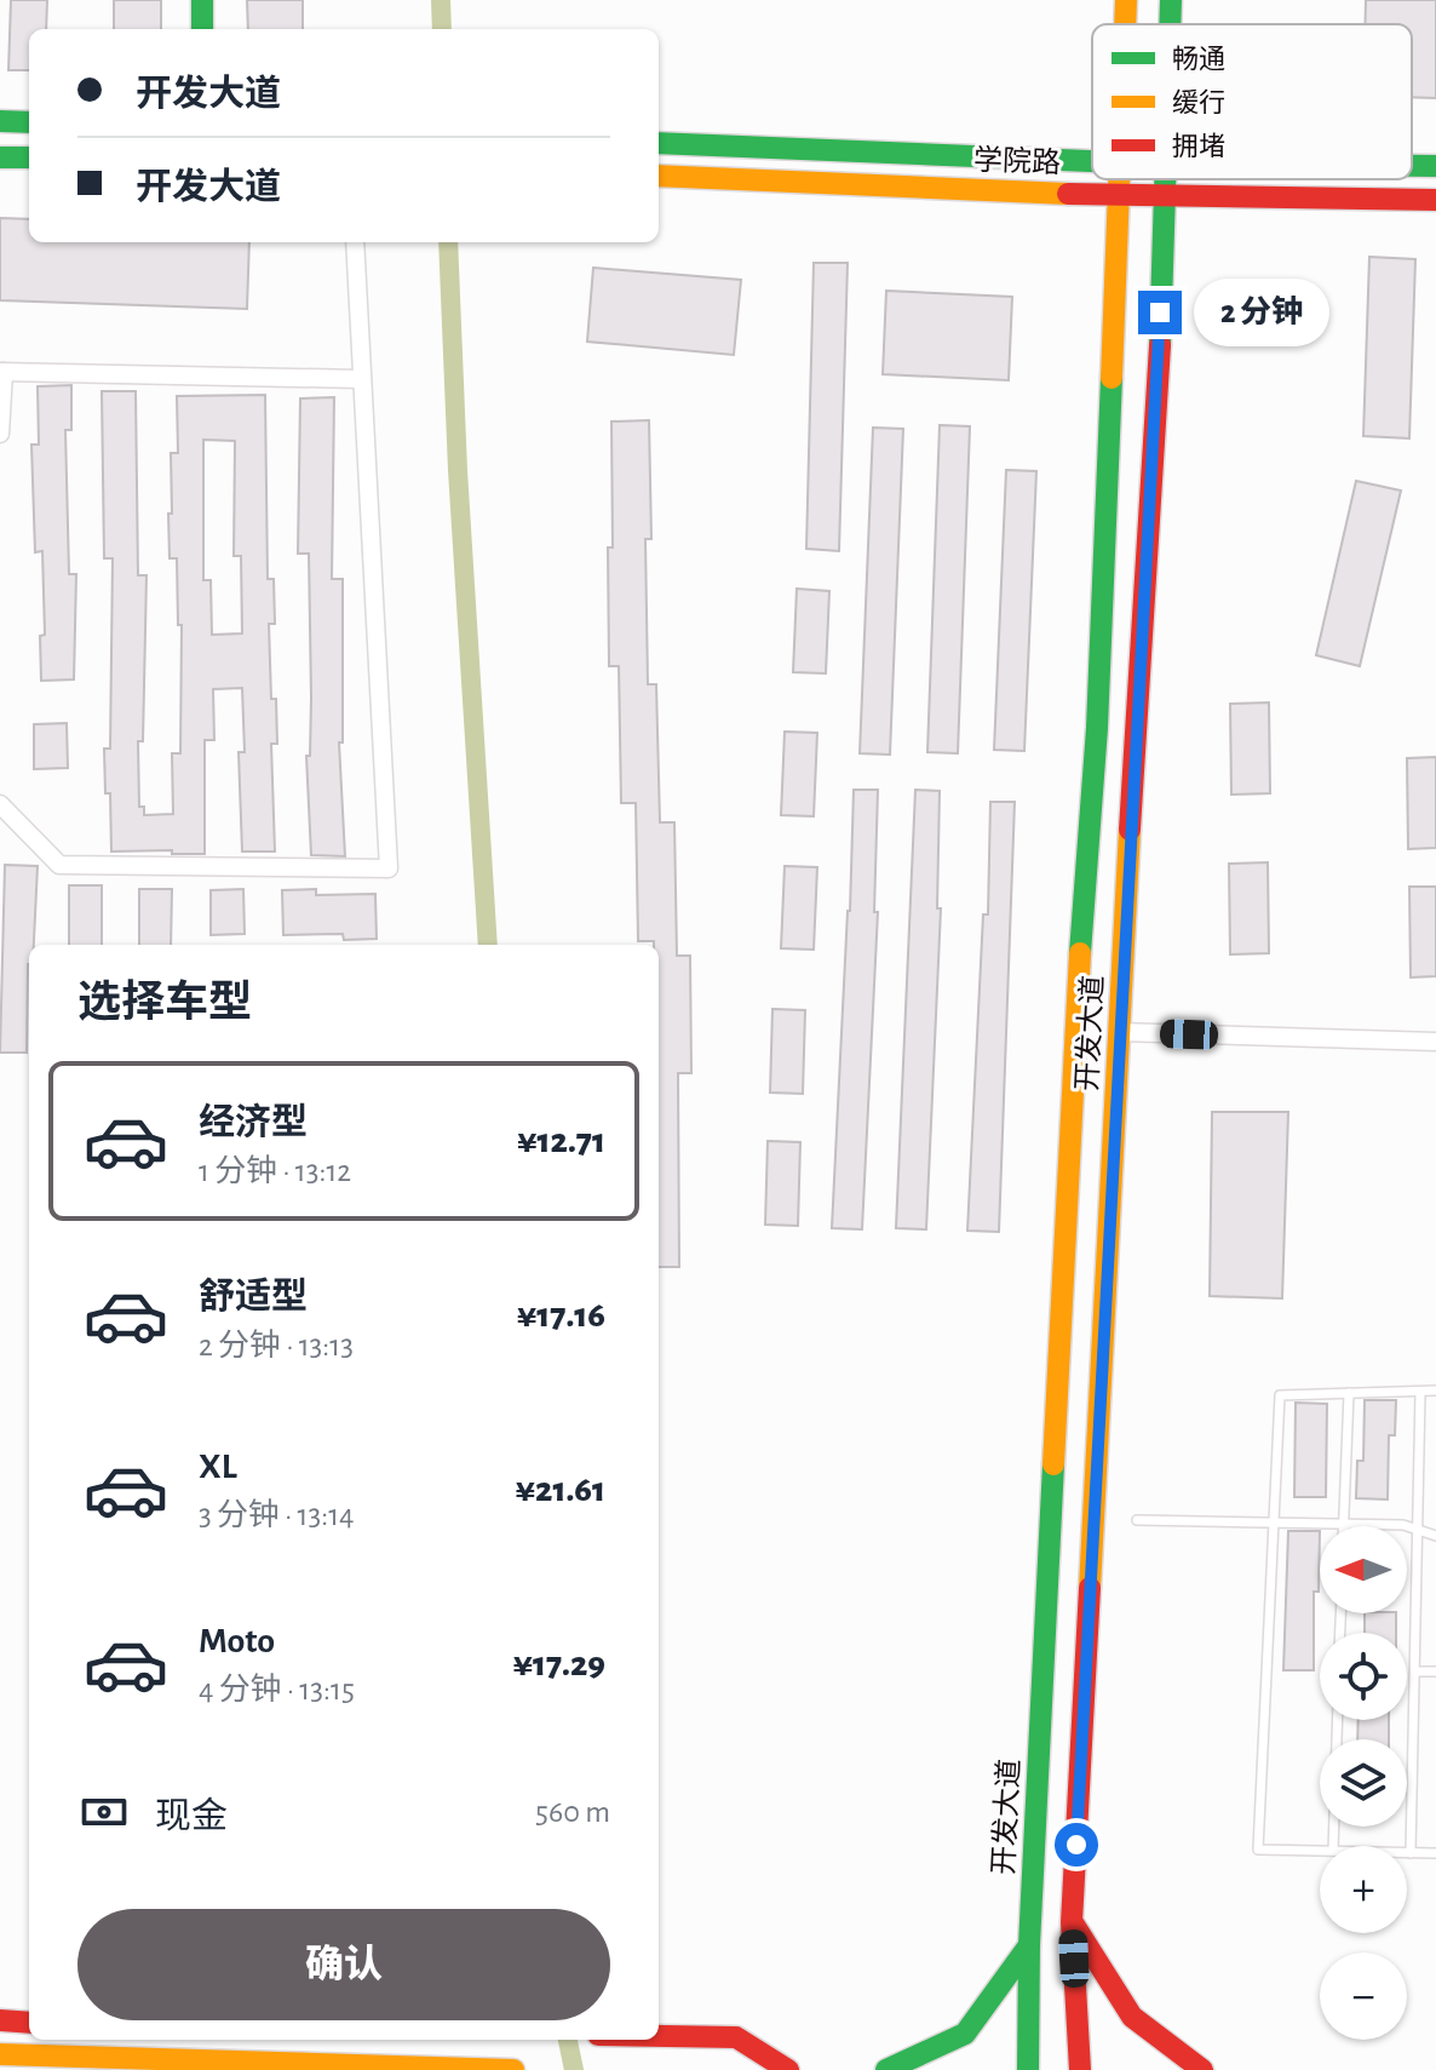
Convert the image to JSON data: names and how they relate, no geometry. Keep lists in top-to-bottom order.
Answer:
{
  "streets": {
    "main road": ["学院路", "开发大道"]
  },
  "crossings": [
    ["学院路", "开发大道"]
  ],
  "legend": ["畅通", "缓行", "拥堵"],
  "north": "left",
  "page": {
    "banner": ["开发大道", "开发大道"],
    "bubble": "2 分钟",
    "heading": "选择车型",
    "list": [
      {
        "name": "经济型",
        "note": "1 分钟 · 13:12",
        "value": "¥12.71"
      },
      {
        "name": "舒适型",
        "note": "2 分钟 · 13:13",
        "value": "¥17.16"
      },
      {
        "name": "XL",
        "note": "3 分钟 · 13:14",
        "value": "¥21.61"
      },
      {
        "name": "Moto",
        "note": "4 分钟 · 13:15",
        "value": "¥17.29"
      }
    ],
    "map_buttons": ["+", "−"],
    "pay": ["现金", "560 m"],
    "buttons": "确认"
  }
}
